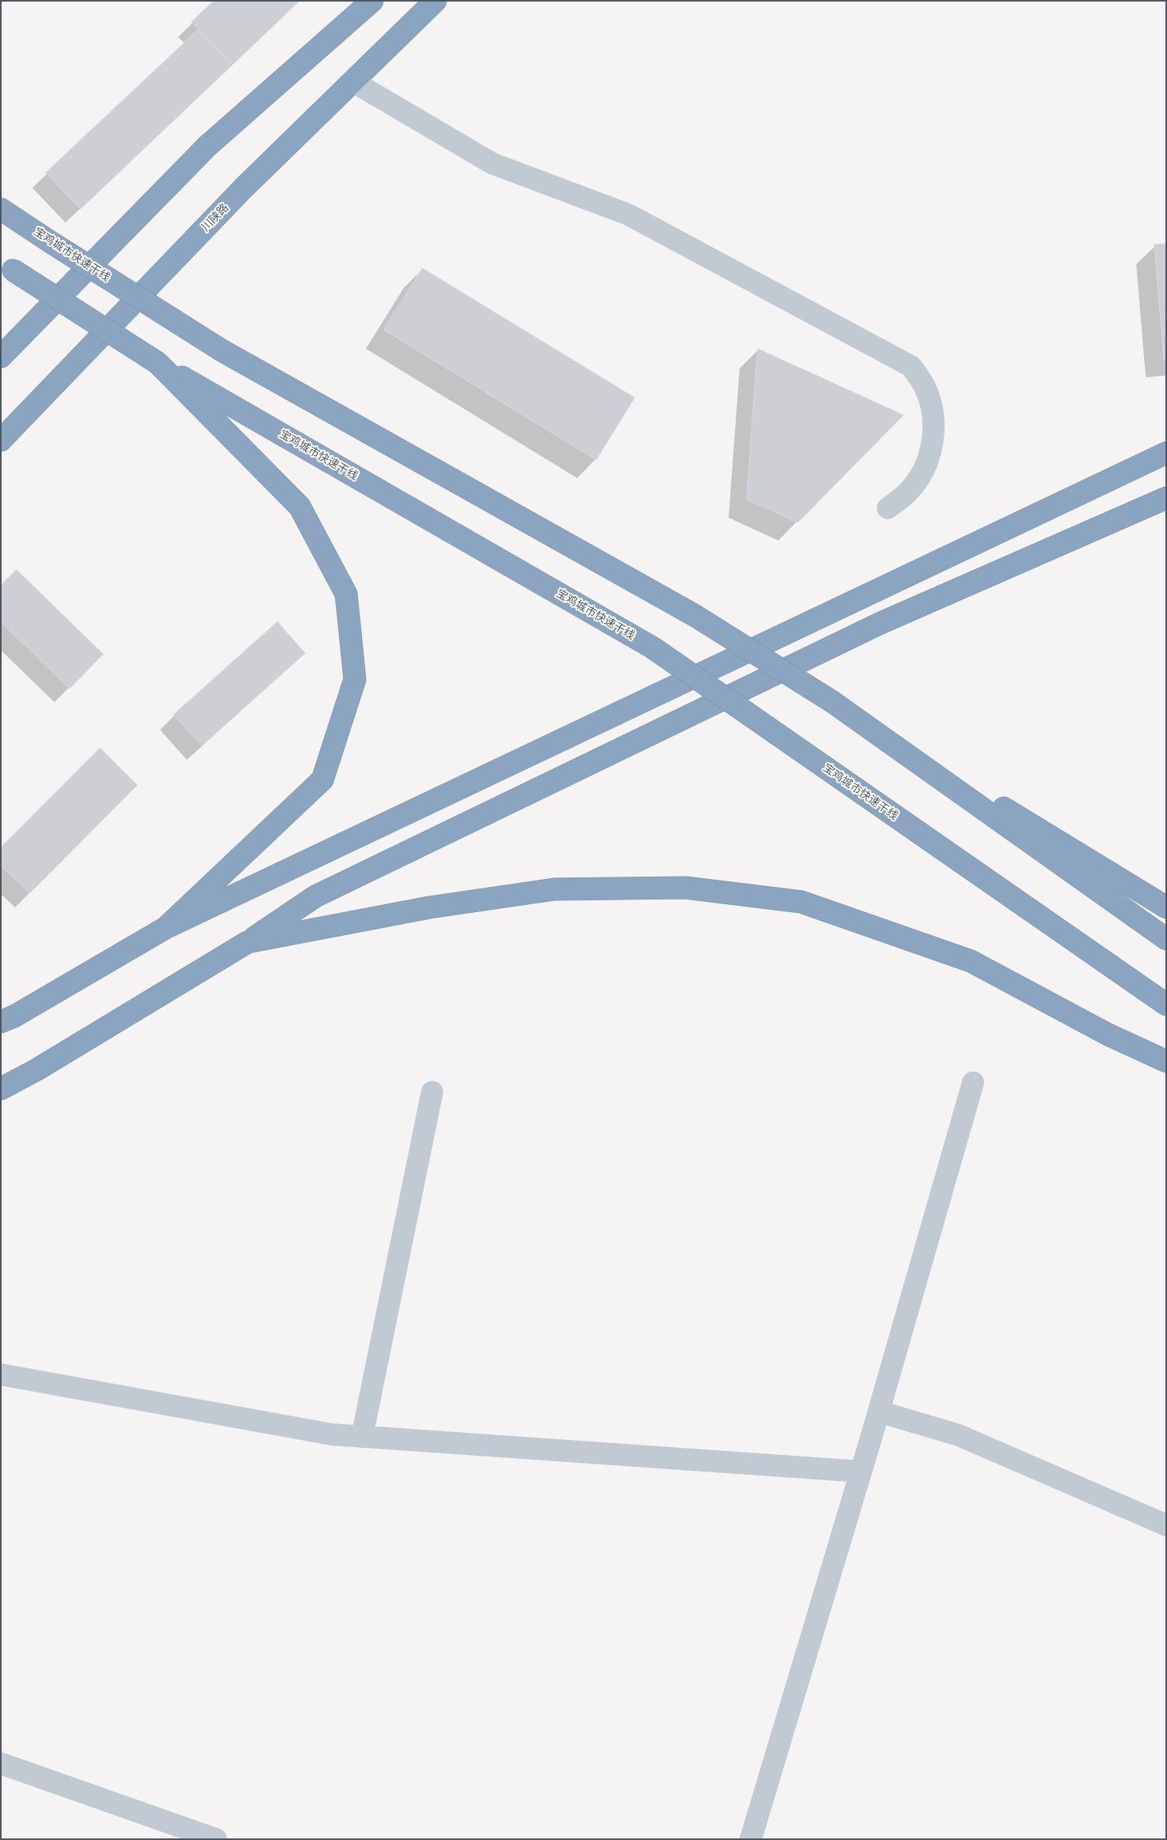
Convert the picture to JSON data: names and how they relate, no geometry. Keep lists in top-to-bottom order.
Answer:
{
  "streets": {
    "highway": ["川陕路", "宝鸡城市快速干线"]
  }
}
